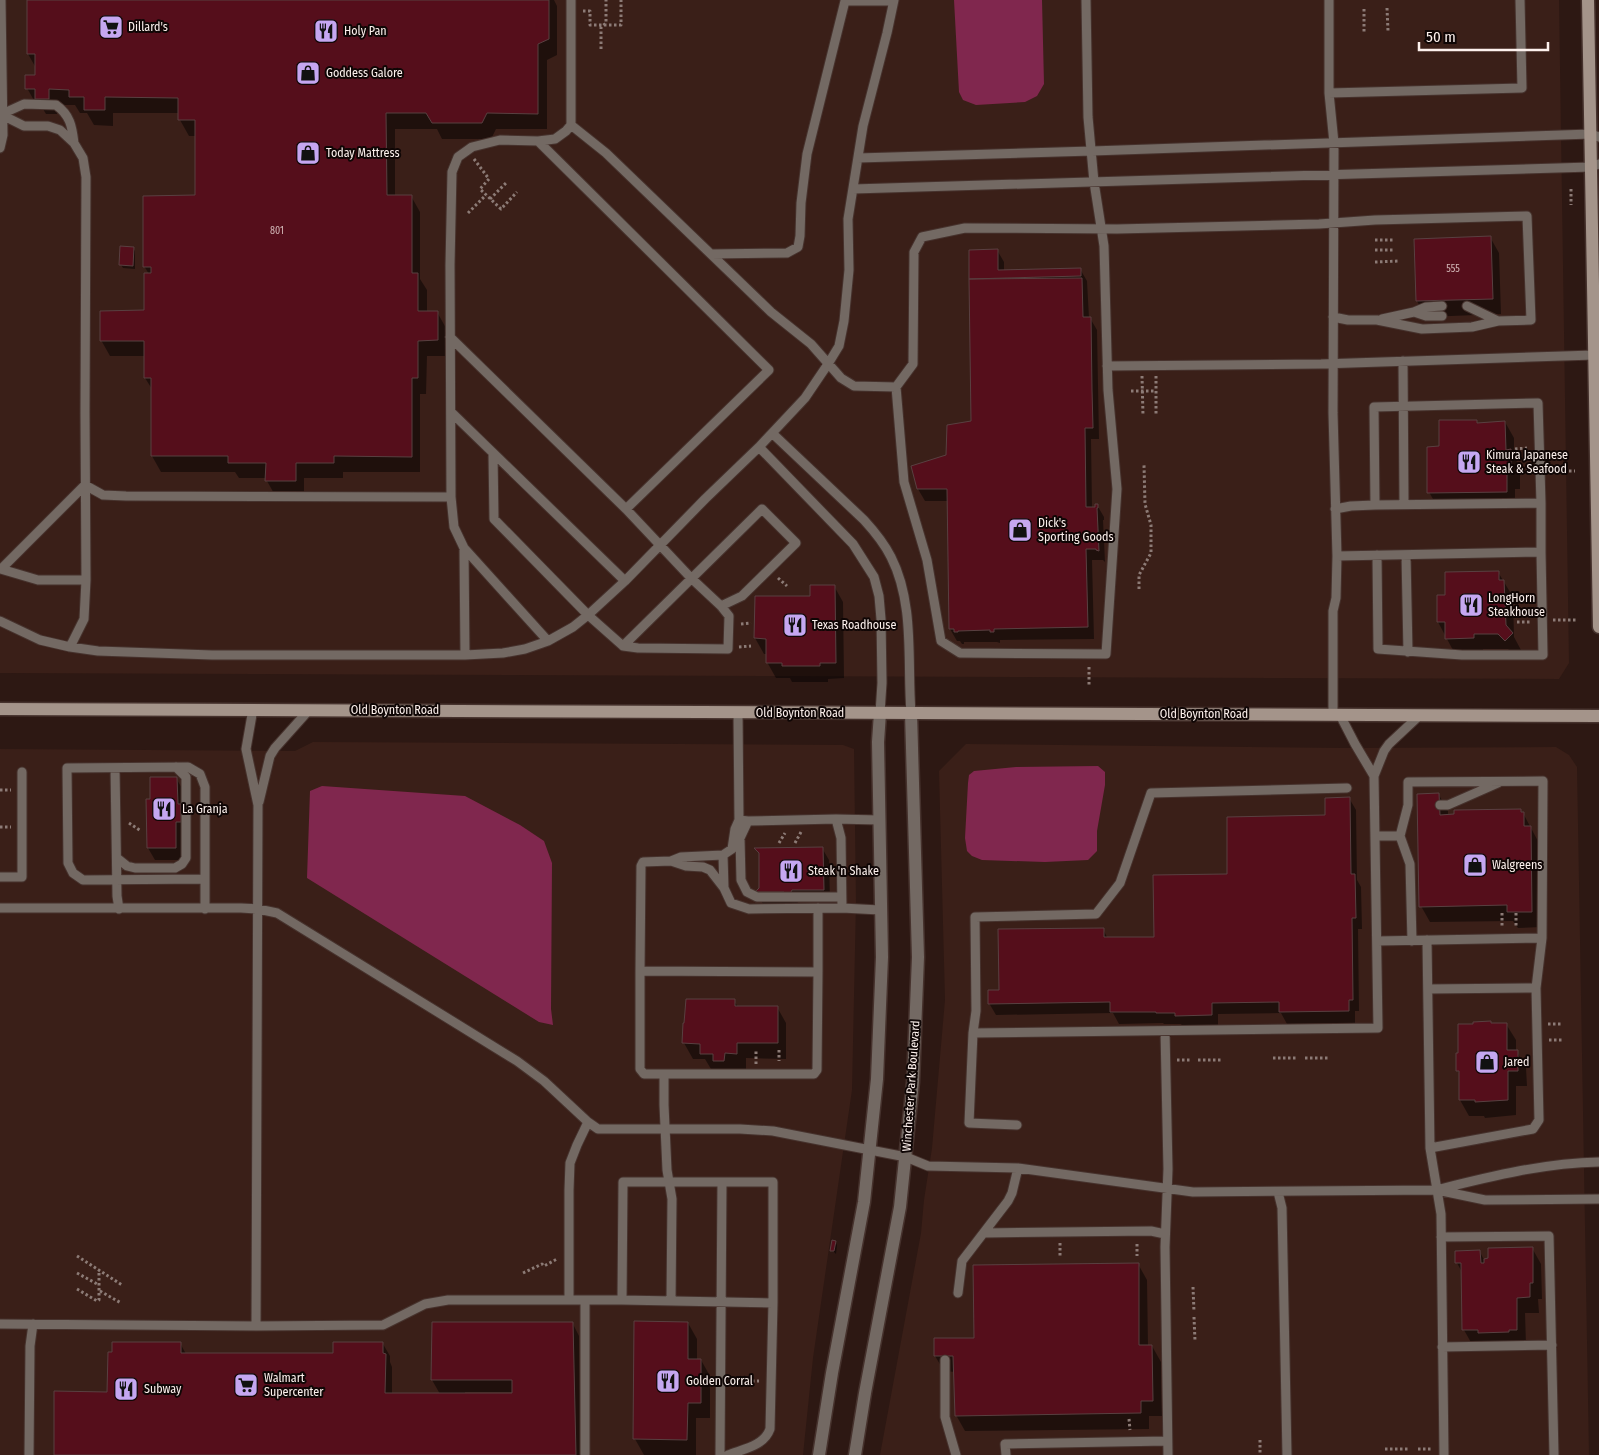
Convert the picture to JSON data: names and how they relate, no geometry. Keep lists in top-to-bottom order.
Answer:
{
  "streets": {
    "street": ["Old Boynton Road", "Winchester Park Boulevard"]
  },
  "crossings": [
    ["Old Boynton Road", "Winchester Park Boulevard"]
  ],
  "places": {
    "supermarket": ["Dillard's", "Walmart Supercenter"],
    "restaurant": [
      "Holy Pan",
      "Kimura Japanese Steak & Seafood",
      "LongHorn Steakhouse",
      "Texas Roadhouse",
      "La Granja",
      "Steak 'n Shake",
      "Golden Corral",
      "Subway"
    ],
    "shop": [
      "Goddess Galore",
      "Today Mattress",
      "Dick's Sporting Goods",
      "Walgreens",
      "Jared"
    ]
  },
  "house_numbers": ["801", "555"],
  "scale_bar": "50 m"
}
